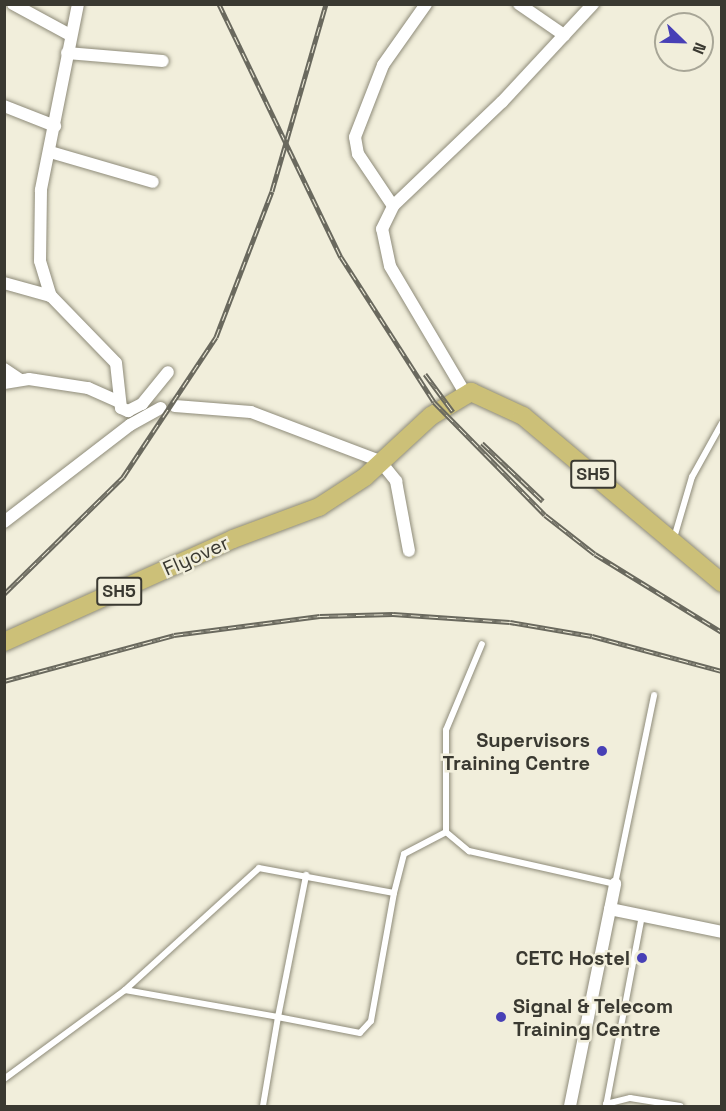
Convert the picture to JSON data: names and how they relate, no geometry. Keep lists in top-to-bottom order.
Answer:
{
  "streets": {
    "main road": ["SH5", "Flyover"]
  },
  "crossings": [
    ["SH5", "Flyover"]
  ],
  "places": ["Supervisors Training Centre", "CETC Hostel", "Signal & Telecom Training Centre"],
  "north": "bottom right"
}
